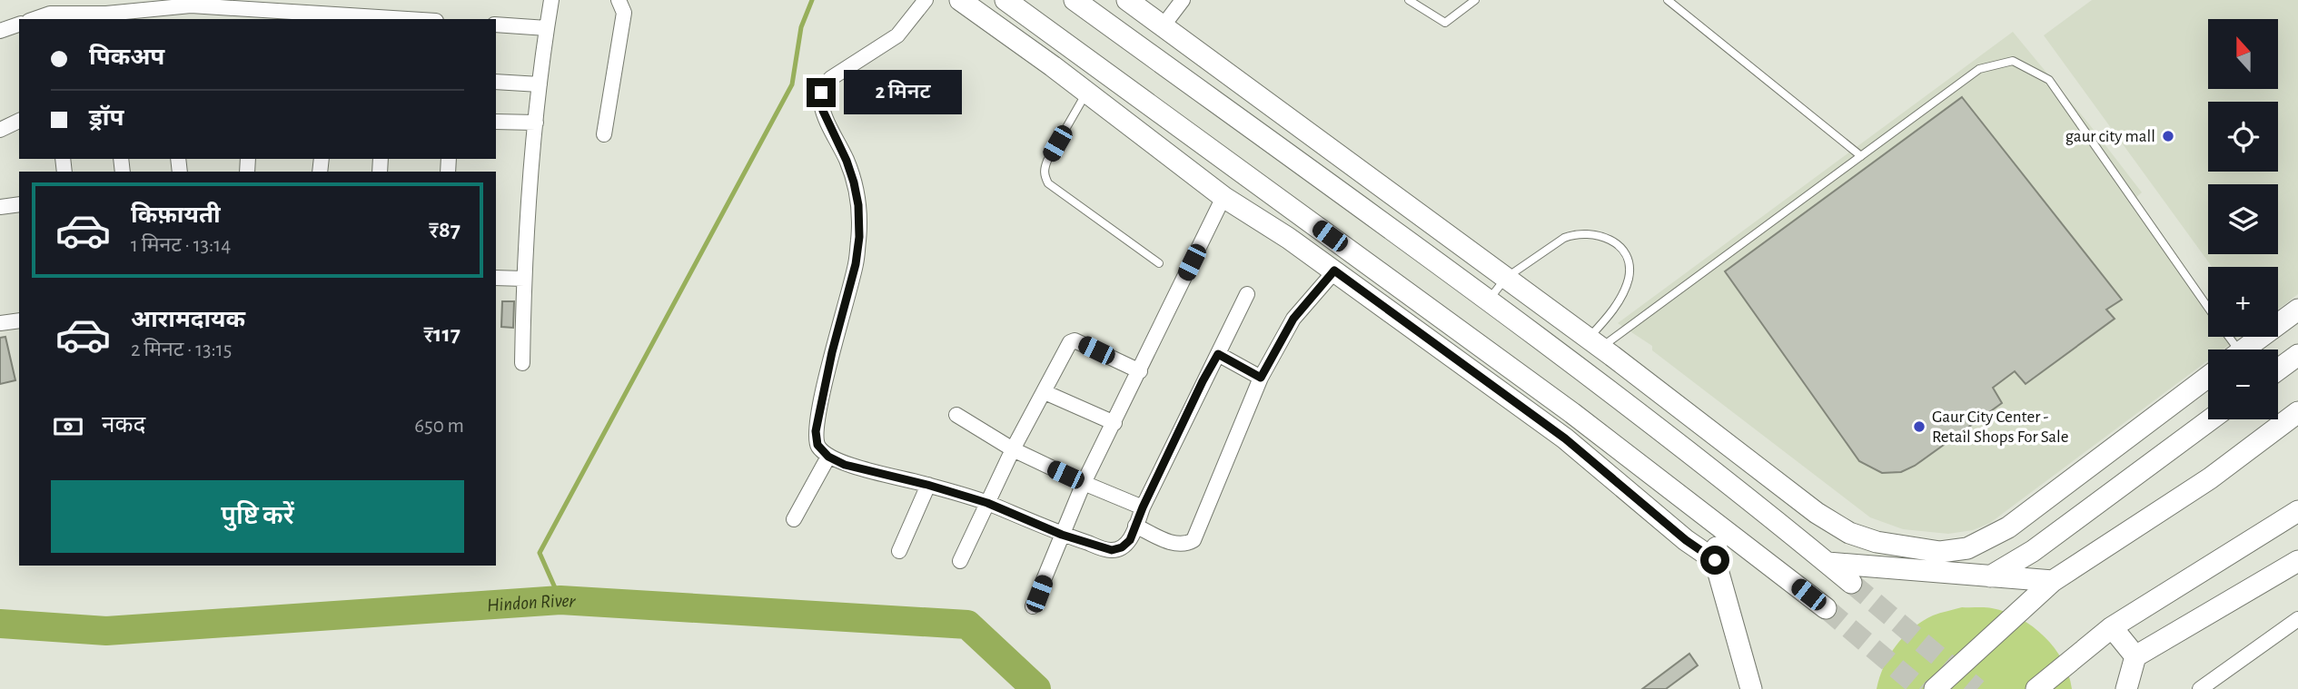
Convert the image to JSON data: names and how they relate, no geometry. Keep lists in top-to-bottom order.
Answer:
{
  "water": ["Hindon River"],
  "places": ["gaur city mall", "Gaur City Center - Retail Shops For Sale"],
  "north": "top",
  "page": {
    "map_buttons": ["+", "−"],
    "banner": ["पिकअप", "ड्रॉप"],
    "bubble": "2 मिनट",
    "list": [
      {
        "name": "किफ़ायती",
        "note": "1 मिनट · 13:14",
        "value": "₹87"
      },
      {
        "name": "आरामदायक",
        "note": "2 मिनट · 13:15",
        "value": "₹117"
      }
    ],
    "pay": ["नकद", "650 m"],
    "buttons": "पुष्टि करें"
  }
}
